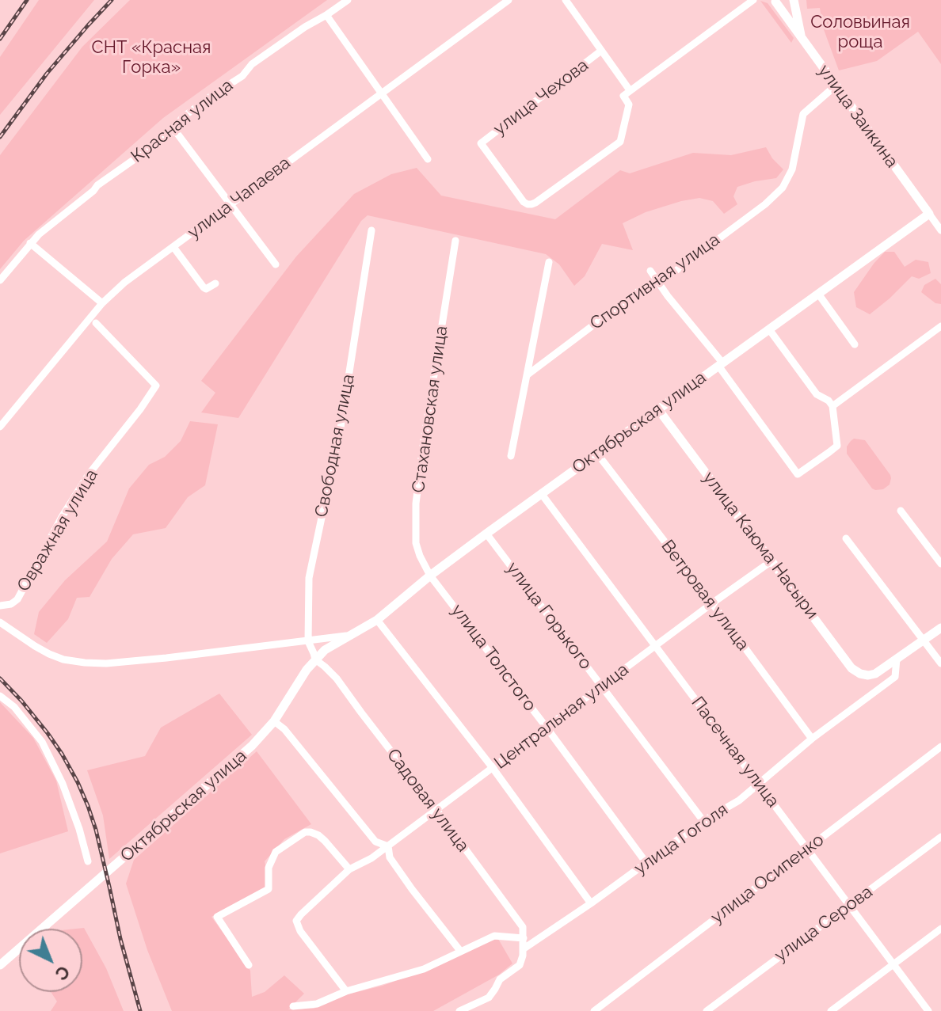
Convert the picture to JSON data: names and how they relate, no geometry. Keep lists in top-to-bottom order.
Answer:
{
  "streets": {
    "main road": [
      "улица Заикина",
      "Октябрьская улица",
      "улица Каюма Насыри",
      "улица Гоголя"
    ],
    "street": [
      "улица Чехова",
      "Красная улица",
      "улица Чапаева",
      "Спортивная улица",
      "Стахановская улица",
      "Свободная улица",
      "Овражная улица",
      "Ветровая улица",
      "улица Горького",
      "улица Толстого",
      "Центральная улица",
      "Пасечная улица",
      "Садовая улица",
      "улица Осипенко",
      "улица Серова"
    ]
  },
  "crossings": [
    ["улица Заикина", "Спортивная улица"],
    ["улица Заикина", "Октябрьская улица"],
    ["Стахановская улица", "Октябрьская улица"],
    ["Стахановская улица", "улица Толстого"],
    ["Октябрьская улица", "Свободная улица"],
    ["Октябрьская улица", "улица Каюма Насыри"],
    ["Октябрьская улица", "Ветровая улица"],
    ["Октябрьская улица", "улица Горького"],
    ["Октябрьская улица", "улица Толстого"],
    ["Октябрьская улица", "Пасечная улица"],
    ["Октябрьская улица", "Садовая улица"],
    ["Свободная улица", "Садовая улица"],
    ["улица Каюма Насыри", "Центральная улица"],
    ["улица Каюма Насыри", "улица Гоголя"],
    ["Ветровая улица", "Центральная улица"],
    ["Ветровая улица", "улица Гоголя"],
    ["улица Горького", "Центральная улица"],
    ["улица Горького", "улица Гоголя"],
    ["улица Толстого", "Центральная улица"],
    ["улица Толстого", "улица Гоголя"],
    ["Центральная улица", "Пасечная улица"],
    ["Центральная улица", "Садовая улица"],
    ["Пасечная улица", "улица Гоголя"],
    ["Пасечная улица", "улица Осипенко"],
    ["Пасечная улица", "улица Серова"],
    ["Садовая улица", "улица Гоголя"]
  ],
  "parks": ["Соловьиная роща", "СНТ «Красная Горка»"],
  "north": "bottom right"
}
